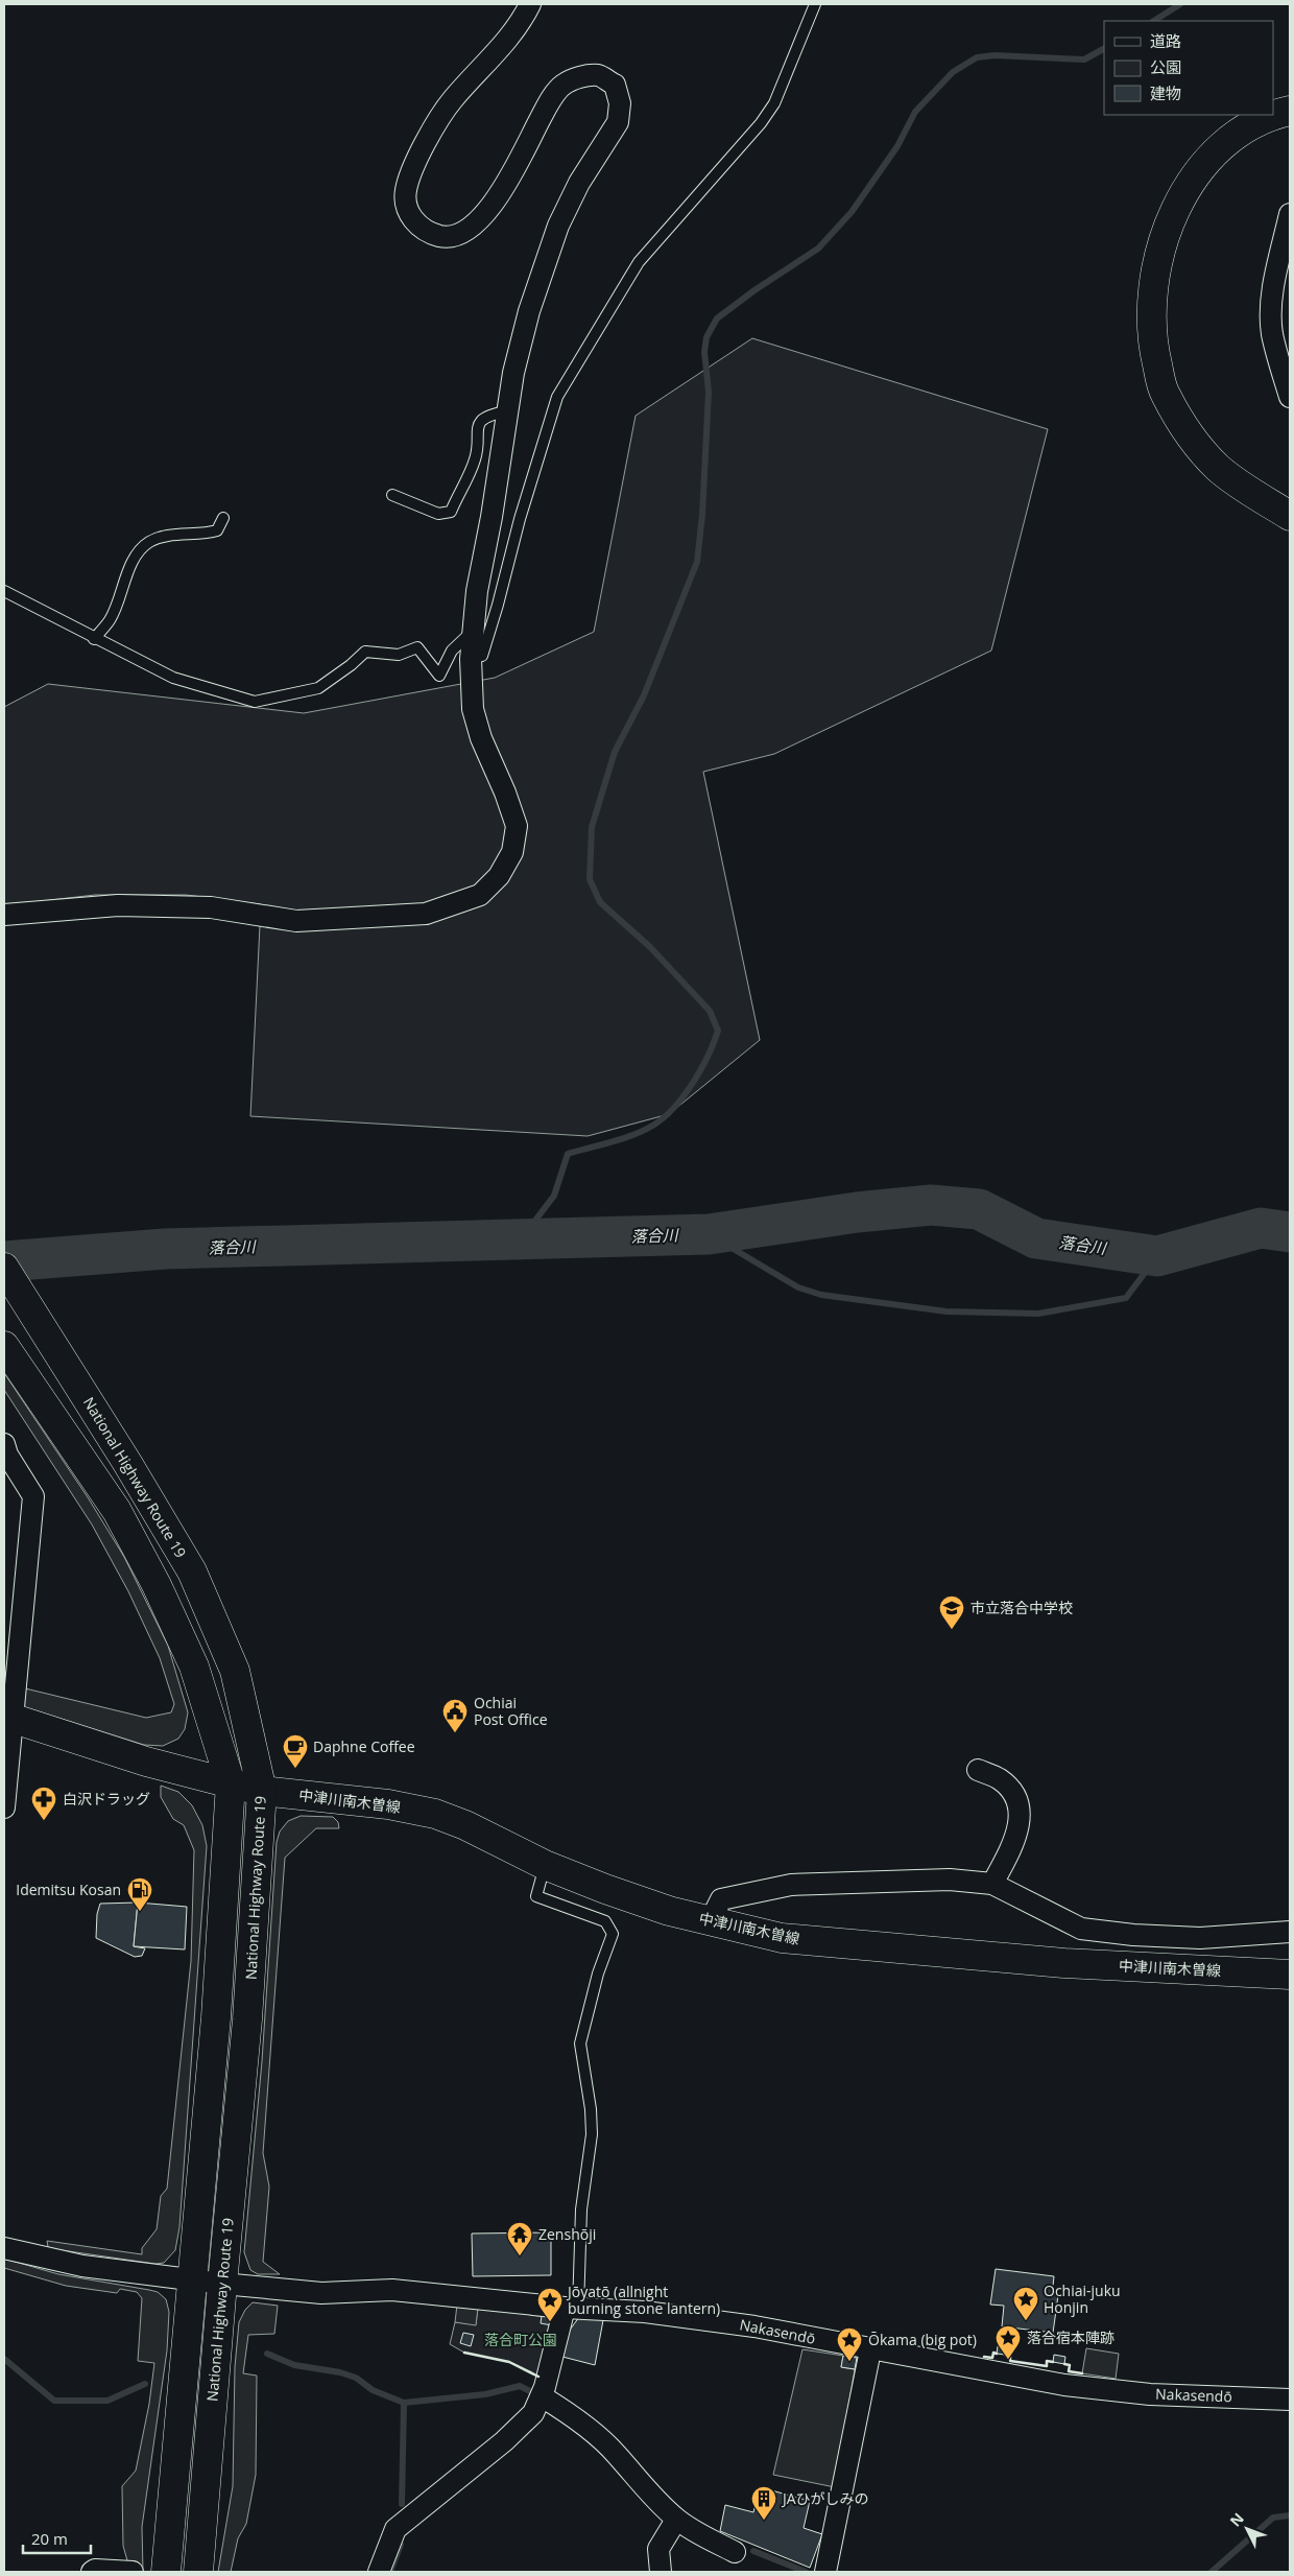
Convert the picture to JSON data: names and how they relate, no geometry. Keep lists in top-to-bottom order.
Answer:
{
  "streets": {
    "main road": ["National Highway Route 19", "中津川南木曽線"],
    "street": ["Nakasendō"]
  },
  "crossings": [
    ["National Highway Route 19", "中津川南木曽線"],
    ["National Highway Route 19", "Nakasendō"]
  ],
  "water": ["落合川"],
  "parks": ["落合町公園"],
  "places": {
    "school or university": ["市立落合中学校"],
    "public building": ["Ochiai Post Office"],
    "cafe": ["Daphne Coffee"],
    "pharmacy": ["白沢ドラッグ"],
    "fuel station": ["Idemitsu Kosan"],
    "temple": ["Zenshōji"],
    "place": [
      "Ochiai-juku Honjin",
      "Jōyatō (allnight burning stone lantern)",
      "落合宿本陣跡",
      "Ōkama (big pot)"
    ],
    "building": ["JAひがしみの"]
  },
  "legend": ["道路", "公園", "建物"],
  "scale_bar": "20 m",
  "north": "top left"
}
